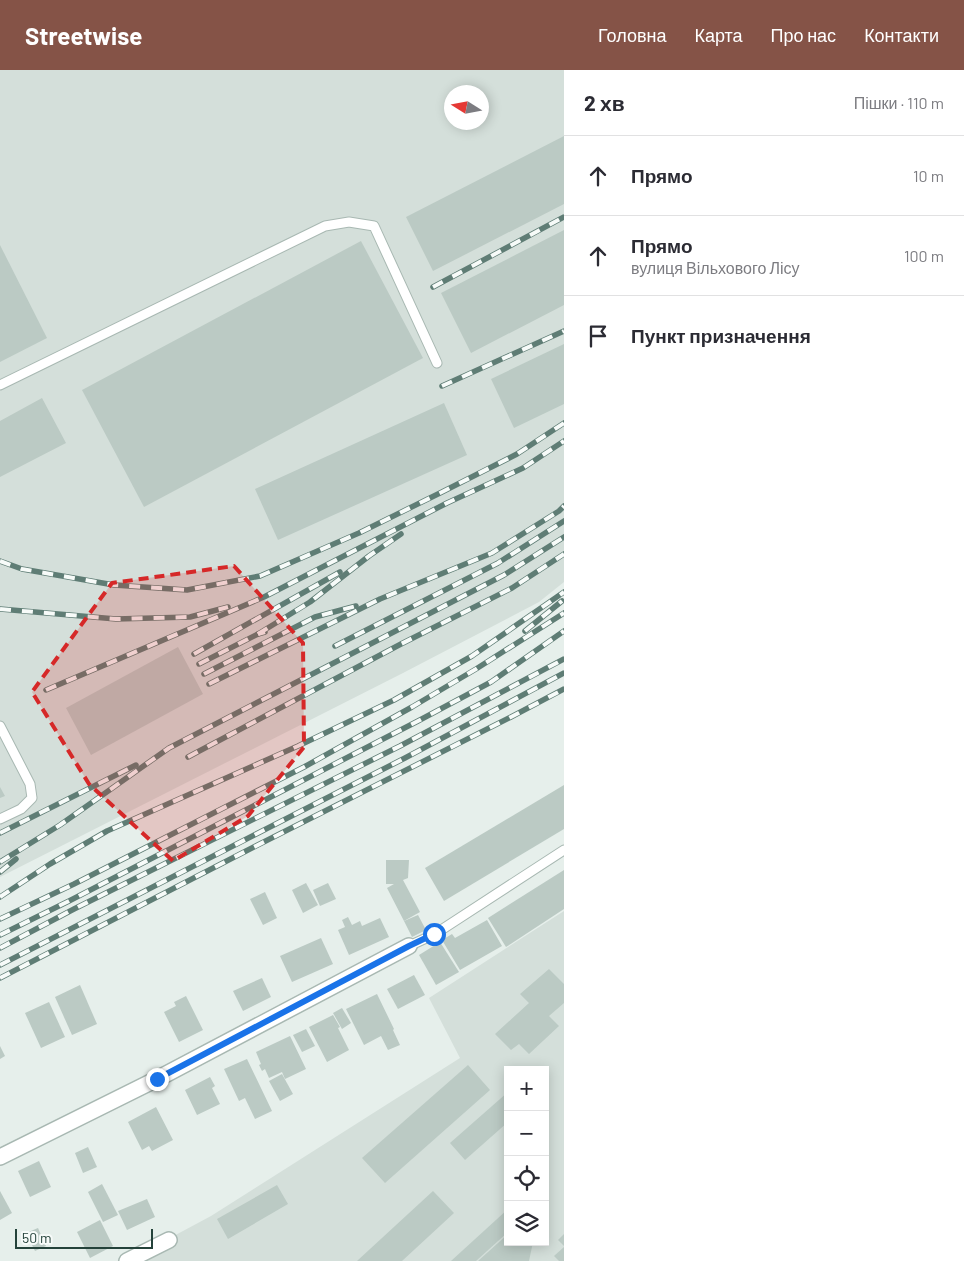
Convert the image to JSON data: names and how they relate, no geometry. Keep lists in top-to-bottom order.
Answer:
{
  "scale_bar": "50 m",
  "north": "left",
  "page": {
    "header": "Streetwise",
    "nav": [
      "Головна",
      "Карта",
      "Про нас",
      "Контакти"
    ],
    "heading": ["2 хв", "Пішки · 110 m"],
    "list": [
      ["Прямо", "10 m"],
      ["Прямо", "вулиця Вільхового Лісу", "100 m"],
      "Пункт призначення"
    ],
    "map_buttons": ["+", "−"],
    "scale": "50 m"
  }
}
